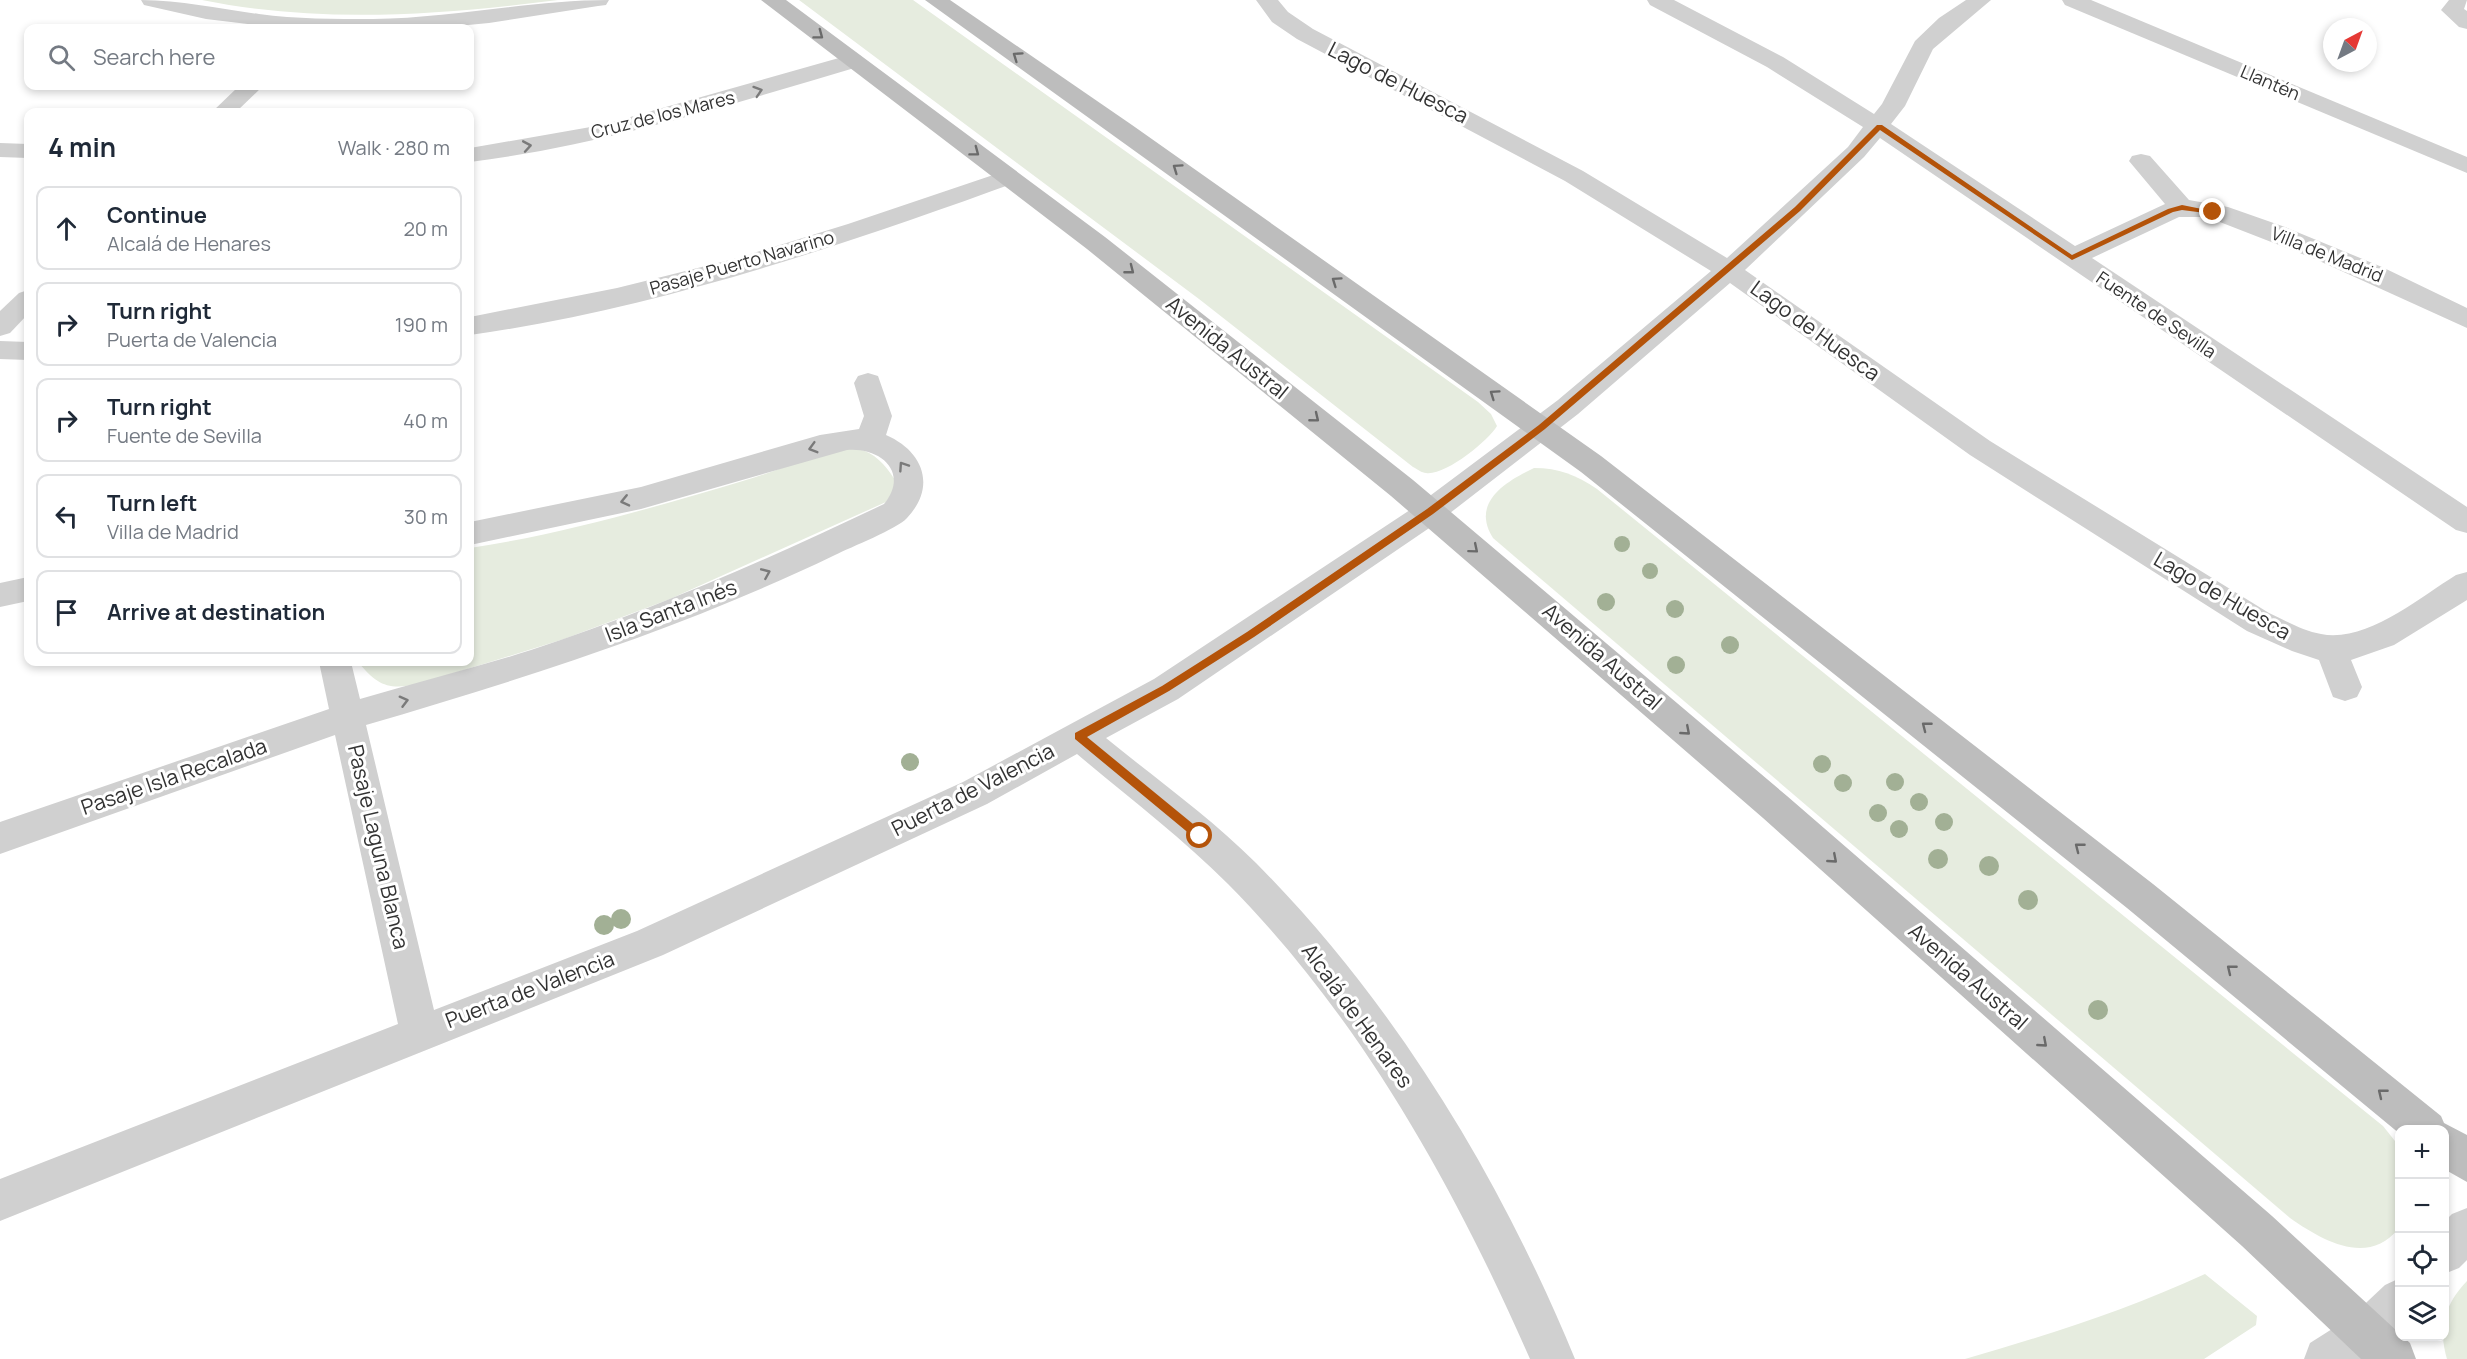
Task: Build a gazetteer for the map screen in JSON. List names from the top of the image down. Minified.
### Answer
{"streets":{"main road":["Avenida Austral"],"street":["Lago de Huesca","Llantén","Cruz de los Mares","Villa de Madrid","Pasaje Puerto Navarino","Fuente de Sevilla","Isla Santa Inés","Pasaje Isla Recalada","Puerta de Valencia","Pasaje Laguna Blanca","Alcalá de Henares"]},"crossings":[["Lago de Huesca","Puerta de Valencia"],["Cruz de los Mares","Avenida Austral"],["Pasaje Puerto Navarino","Avenida Austral"],["Fuente de Sevilla","Puerta de Valencia"],["Avenida Austral","Puerta de Valencia"],["Isla Santa Inés","Pasaje Isla Recalada"],["Isla Santa Inés","Pasaje Laguna Blanca"],["Pasaje Isla Recalada","Pasaje Laguna Blanca"],["Puerta de Valencia","Pasaje Laguna Blanca"],["Puerta de Valencia","Alcalá de Henares"]],"one_way":["Isla Santa Inés"],"north":"top right","page":{"search":"Search here","heading":["4 min","Walk · 280 m"],"list":[["Continue","Alcalá de Henares","20 m"],["Turn right","Puerta de Valencia","190 m"],["Turn right","Fuente de Sevilla","40 m"],["Turn left","Villa de Madrid","30 m"],"Arrive at destination"],"map_buttons":["+","−"]}}
